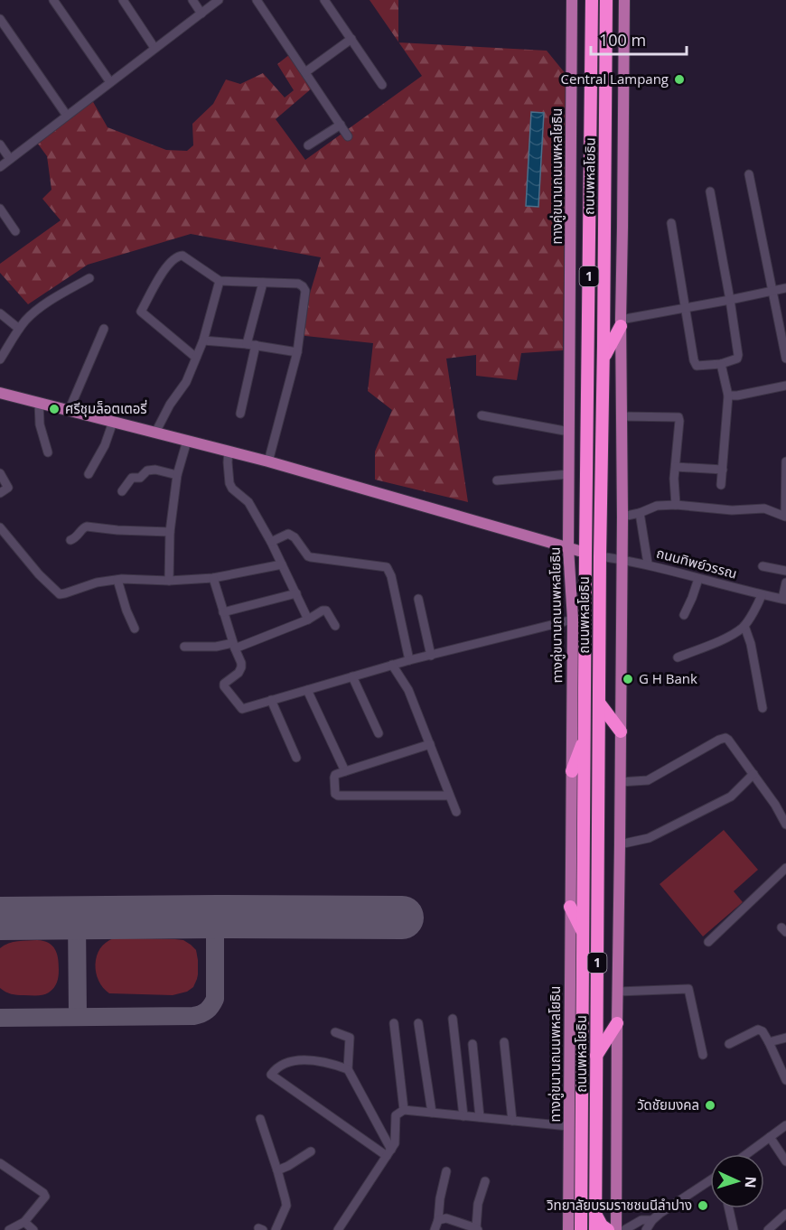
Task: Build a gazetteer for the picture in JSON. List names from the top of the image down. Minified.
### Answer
{"streets":{"highway":["ถนนพหลโยธิน","1"],"main road":["ทางคู่ขนานถนนพหลโยธิน"],"street":["ถนนทิพย์วรรณ"]},"crossings":[["ถนนพหลโยธิน","ถนนทิพย์วรรณ"],["1","ถนนทิพย์วรรณ"]],"places":["Central Lampang","ศรีชุมล็อตเตอรี่","G H Bank","วัดชัยมงคล","วิทยาลัยบรมราชชนนีลำปาง"],"scale_bar":"100 m","north":"right"}
